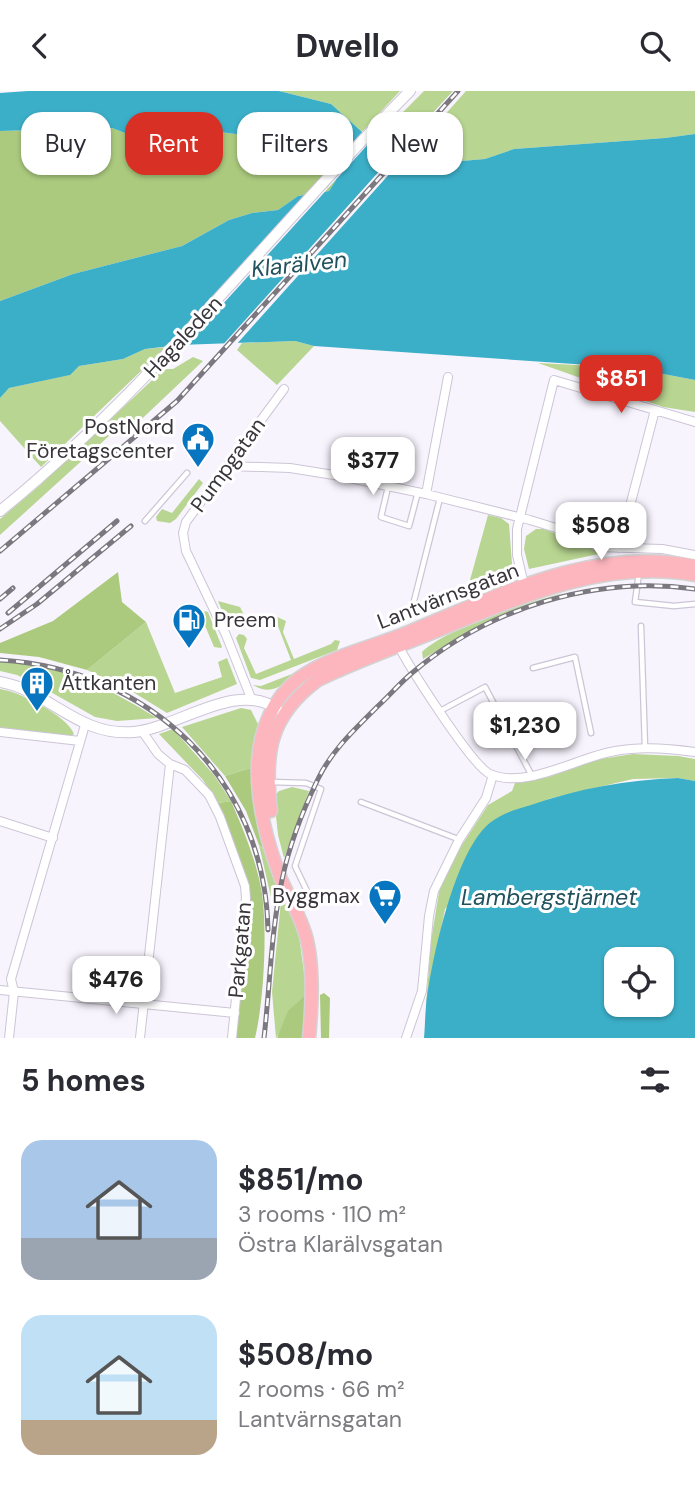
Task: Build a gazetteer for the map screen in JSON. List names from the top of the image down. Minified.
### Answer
{"streets":{"main road":["Lantvärnsgatan"],"street":["Hagaleden","Pumpgatan","Parkgatan"]},"water":["Klarälven","Lambergstjärnet"],"places":{"public building":["PostNord Företagscenter"],"fuel station":["Preem"],"building":["Åttkanten"],"supermarket":["Byggmax"]},"page":{"header":"Dwello","chip":["Buy","Rent","Filters","New"],"price":["$851","$377","$508","$1,230","$476"],"heading":"5 homes","list":[{"name":"$851/mo","note":"3 rooms · 110 m² · Östra Klarälvsgatan"},{"name":"$508/mo","note":"2 rooms · 66 m² · Lantvärnsgatan"}]}}
